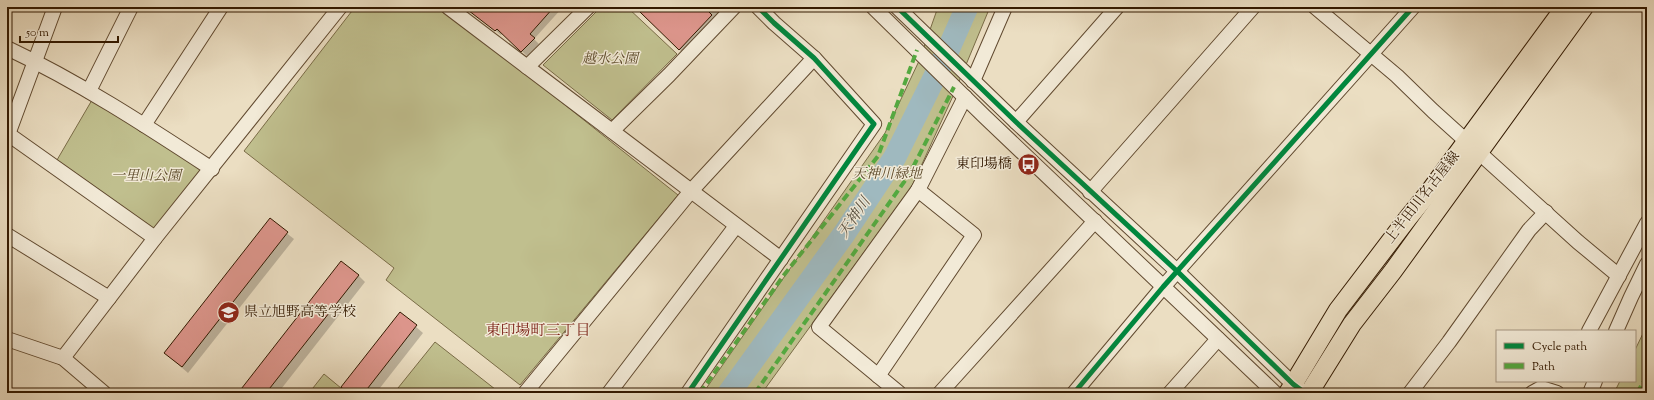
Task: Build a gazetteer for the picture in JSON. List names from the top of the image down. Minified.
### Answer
{"streets":{"main road":["上半田川名古屋線"]},"districts":["東印場町三丁目"],"water":["天神川"],"parks":["越水公園","天神川緑地","一里山公園"],"places":{"bus stop":["東印場橋"],"school or university":["県立旭野高等学校"]},"legend":["Cycle path","Path"],"scale_bar":"50 m"}
